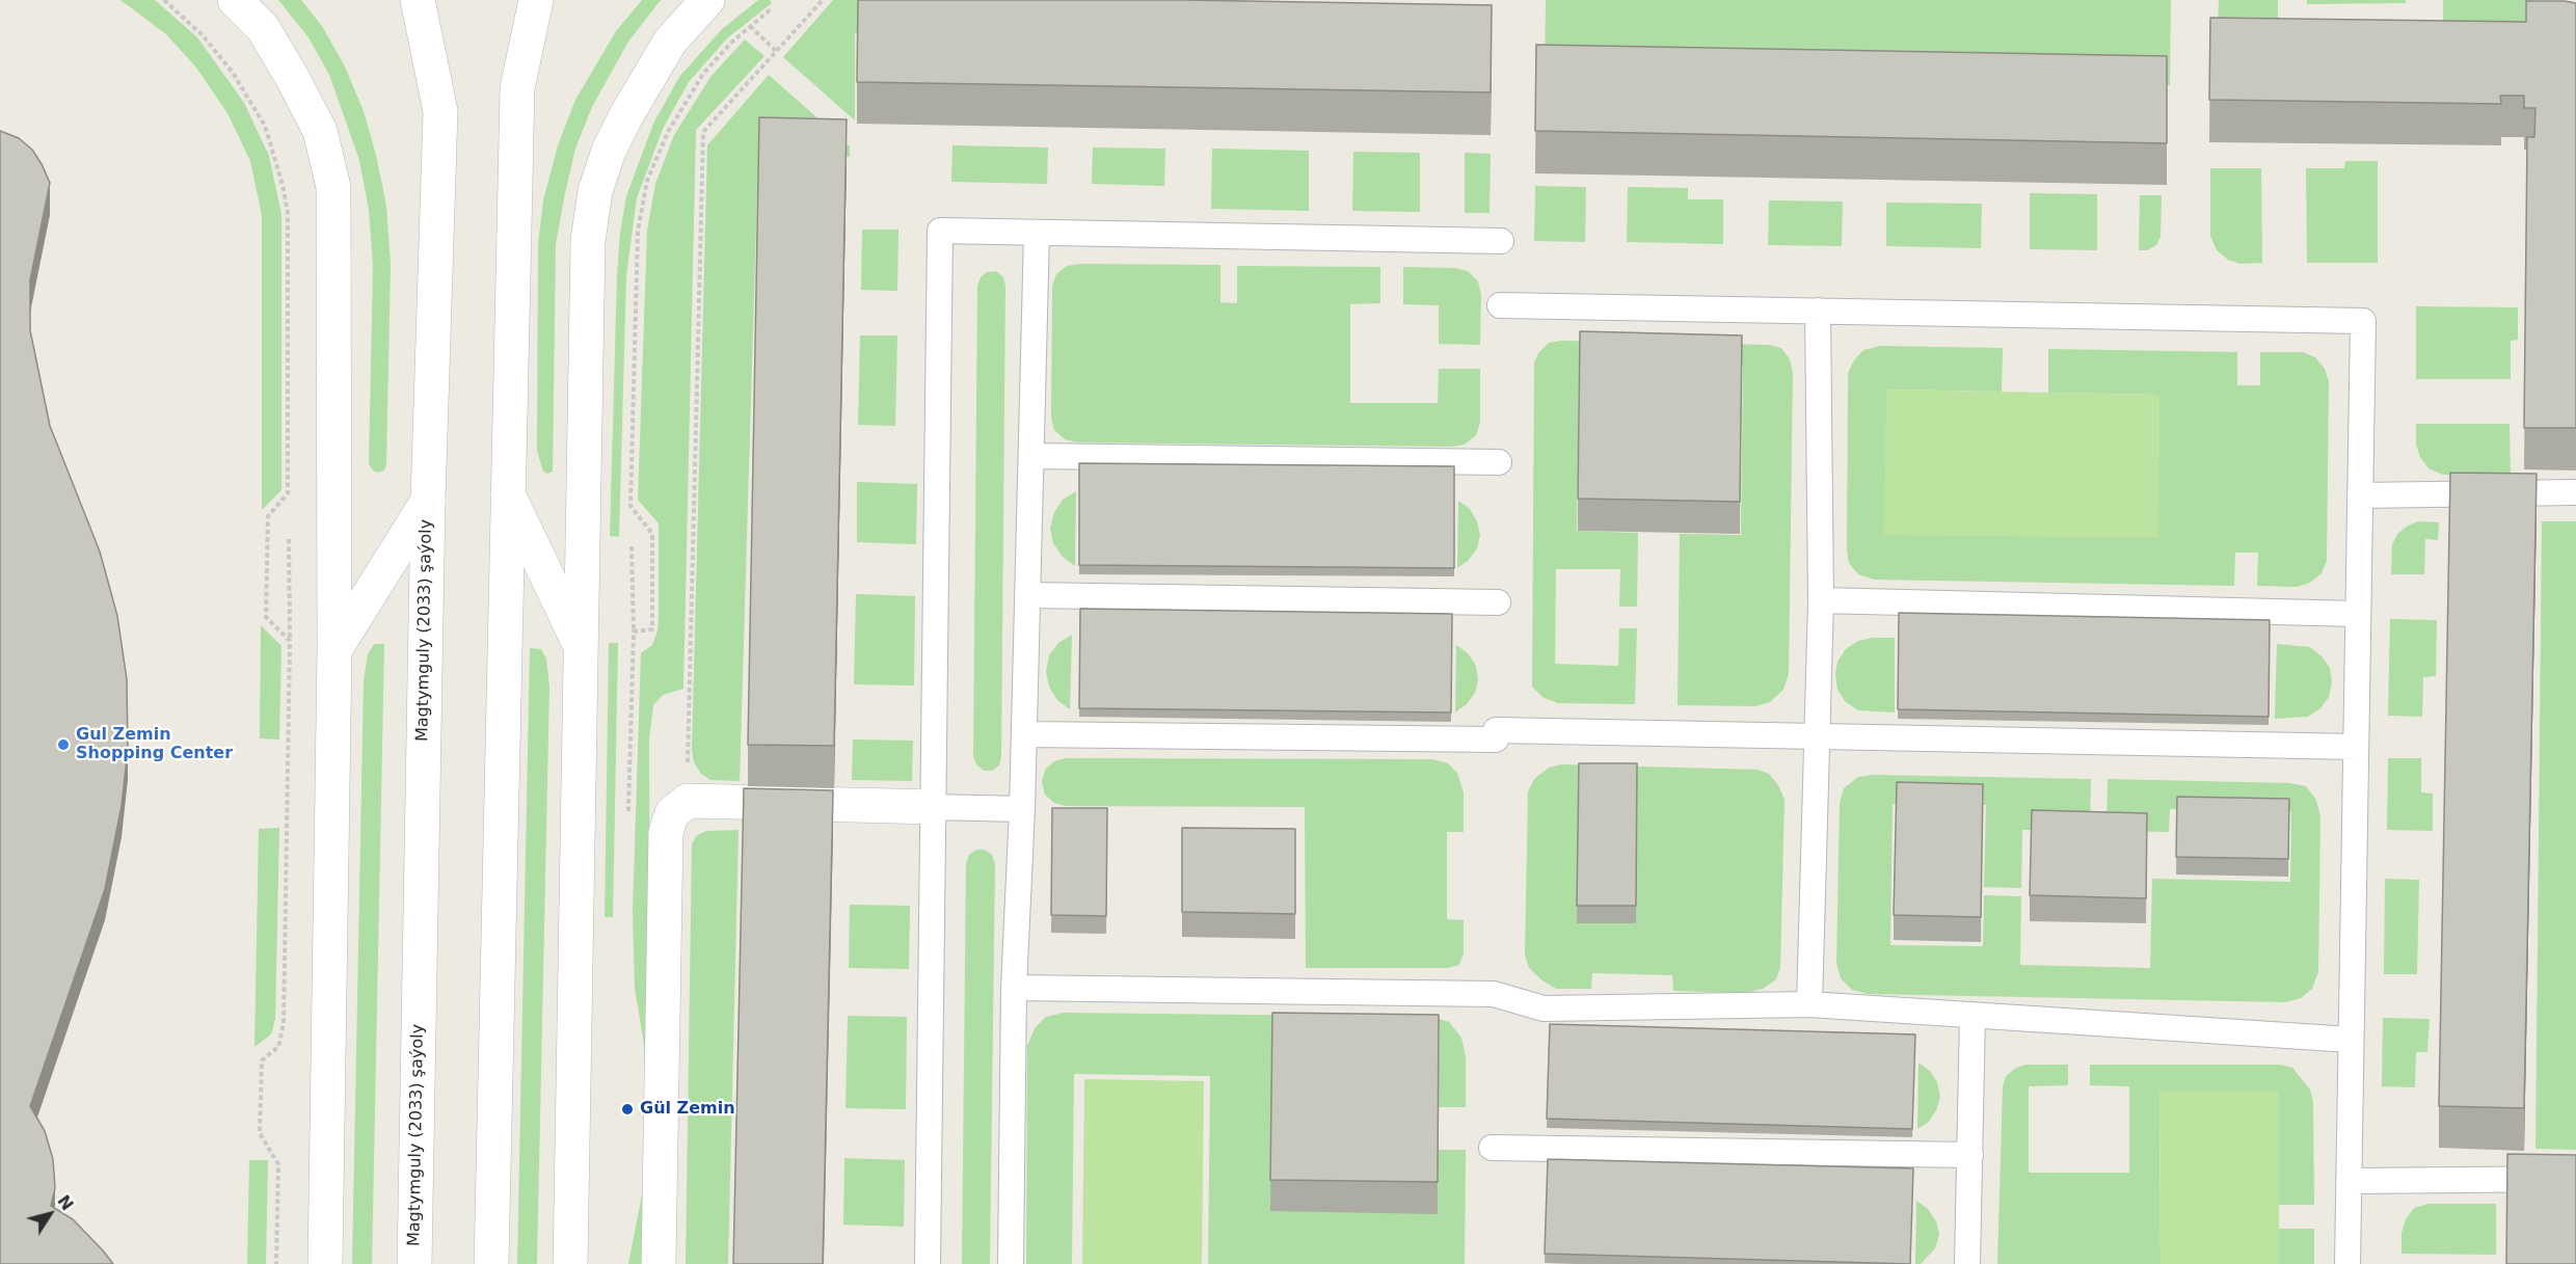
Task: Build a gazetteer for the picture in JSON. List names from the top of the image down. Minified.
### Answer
{"streets":{"street":["Magtymguly (2033) şaýoly"]},"places":["Gul Zemin Shopping Center","Gül Zemin"],"north":"top right"}
